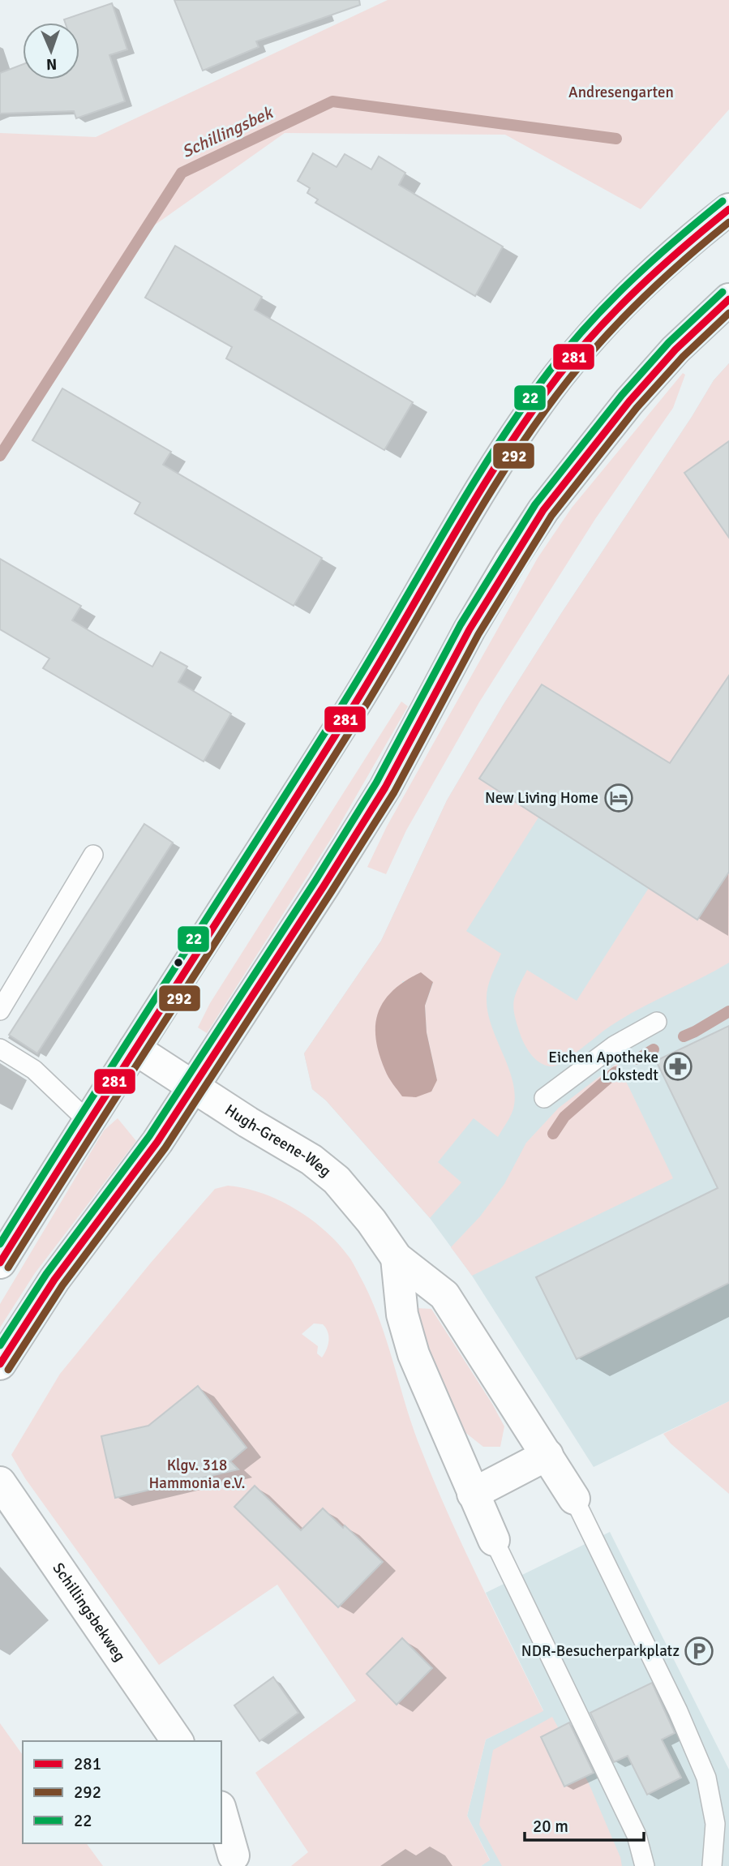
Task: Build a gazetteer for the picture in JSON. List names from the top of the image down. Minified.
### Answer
{"streets":{"main road":["Hugh-Greene-Weg","Schillingsbekweg"]},"water":["Schillingsbek"],"parks":["Andresengarten","Klgv. 318 Hammonia e.V."],"places":{"hotel":["New Living Home"],"pharmacy":["Eichen Apotheke Lokstedt"],"parking":["NDR-Besucherparkplatz"]},"lines":["transit line 22","transit line 281","transit line 292"],"legend":["281","292","22"],"scale_bar":"20 m","north":"bottom"}
